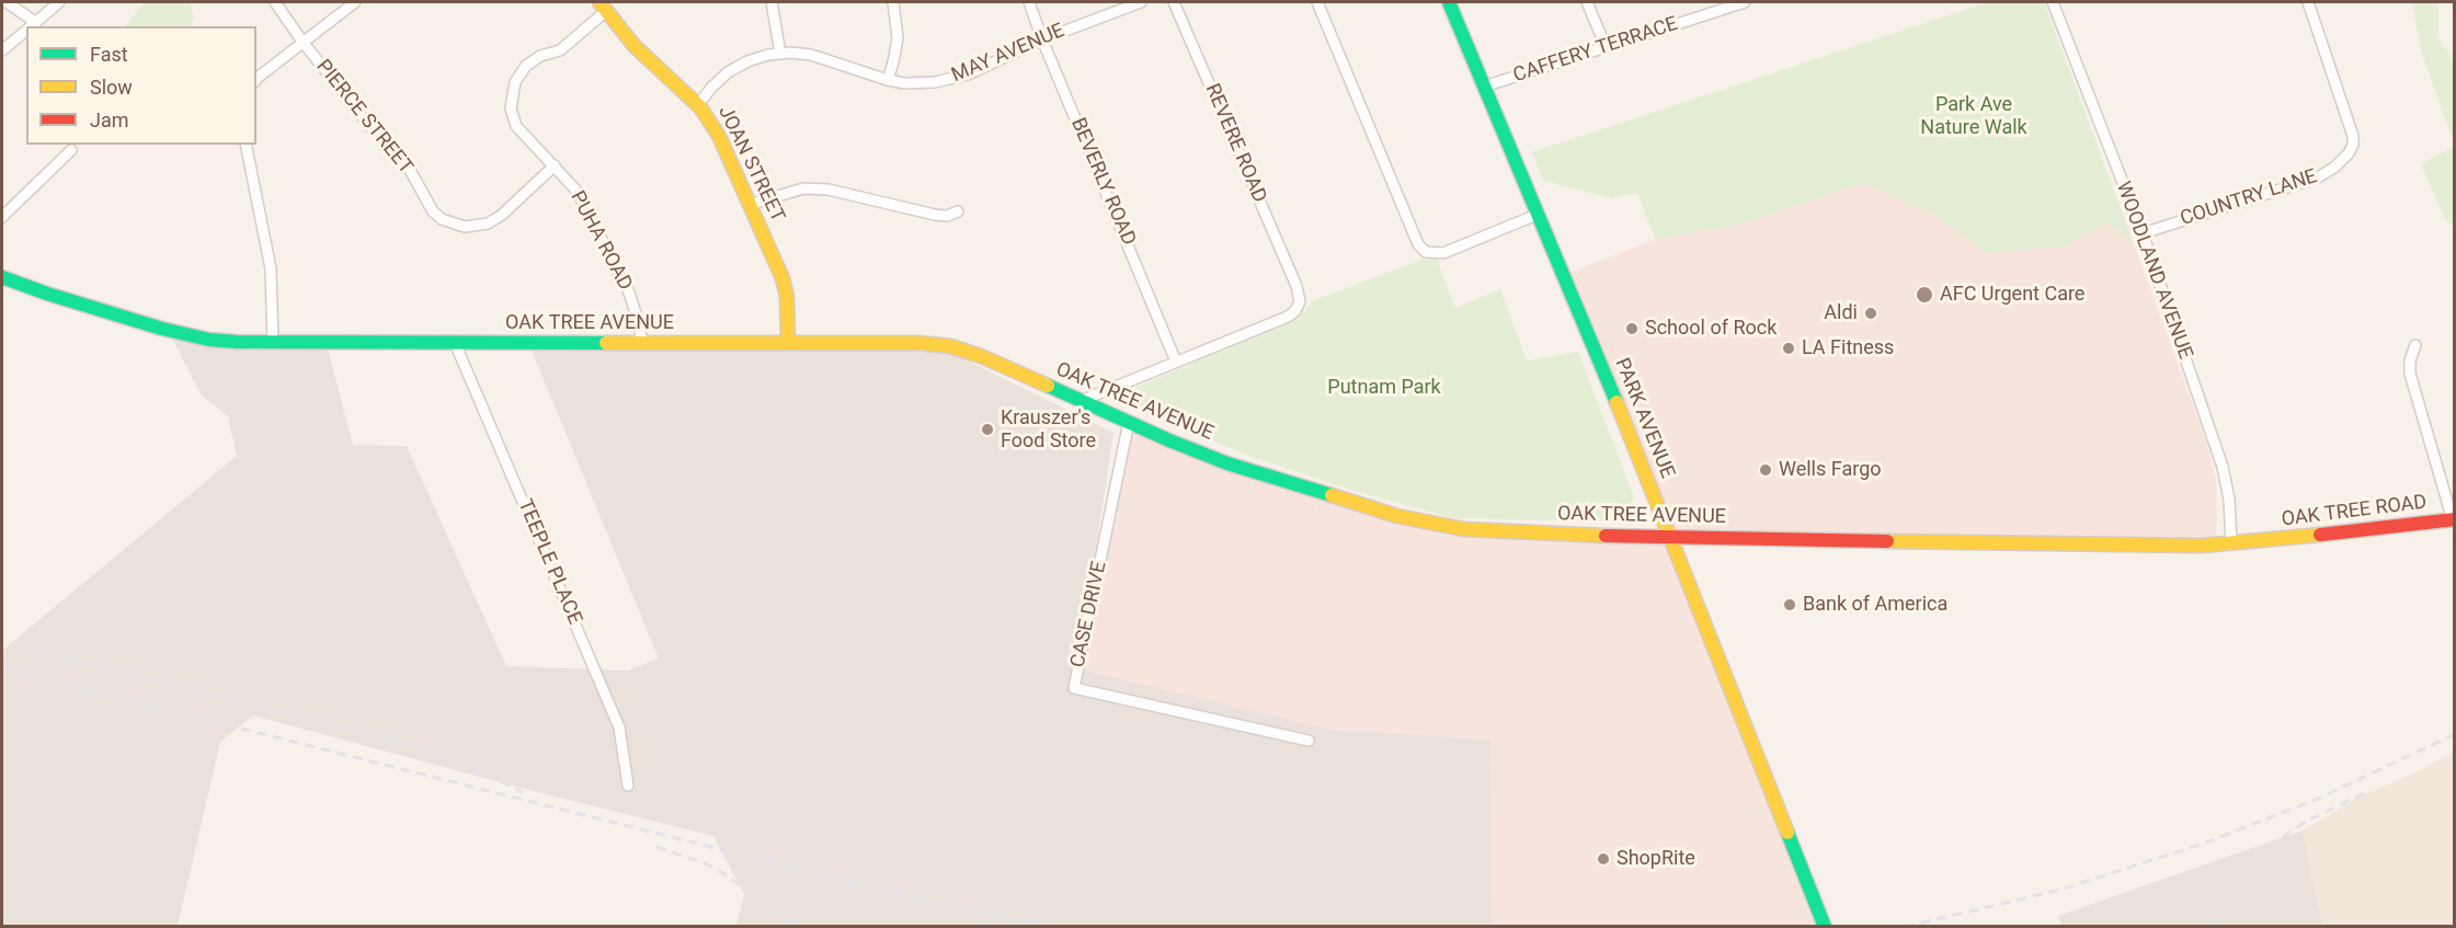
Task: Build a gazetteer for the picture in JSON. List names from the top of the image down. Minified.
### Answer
{"streets":{"street":["CAFFERY TERRACE","MAY AVENUE","PIERCE STREET","REVERE ROAD","JOAN STREET","BEVERLY ROAD","COUNTRY LANE","PUHA ROAD","WOODLAND AVENUE","OAK TREE AVENUE","PARK AVENUE","OAK TREE ROAD","TEEPLE PLACE","CASE DRIVE"]},"crossings":[["CAFFERY TERRACE","PARK AVENUE"],["MAY AVENUE","JOAN STREET"],["MAY AVENUE","BEVERLY ROAD"],["PIERCE STREET","PUHA ROAD"],["REVERE ROAD","BEVERLY ROAD"],["JOAN STREET","PUHA ROAD"],["JOAN STREET","OAK TREE AVENUE"],["COUNTRY LANE","WOODLAND AVENUE"],["PUHA ROAD","OAK TREE AVENUE"],["WOODLAND AVENUE","OAK TREE AVENUE"],["OAK TREE AVENUE","PARK AVENUE"],["OAK TREE AVENUE","OAK TREE ROAD"],["OAK TREE AVENUE","TEEPLE PLACE"],["OAK TREE AVENUE","CASE DRIVE"]],"parks":["Park Ave Nature Walk","Putnam Park"],"places":["AFC Urgent Care","Aldi","School of Rock","LA Fitness","Krauszer's Food Store","Wells Fargo","Bank of America","ShopRite"],"legend":["Fast","Slow","Jam"]}
